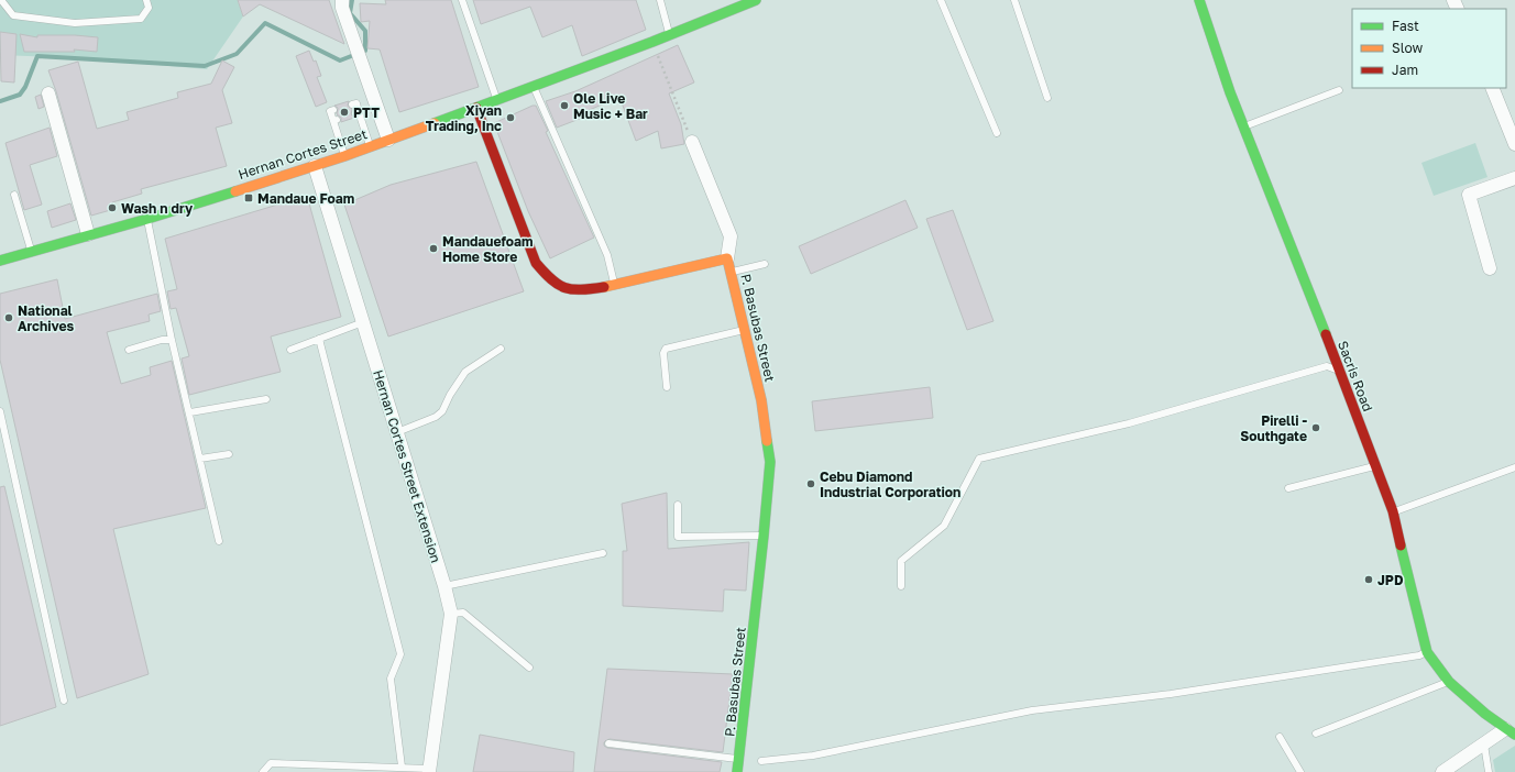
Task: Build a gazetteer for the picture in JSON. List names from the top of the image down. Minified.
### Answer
{"streets":{"street":["Hernan Cortes Street","P. Basubas Street","Sacris Road","Hernan Cortes Street Extension"]},"crossings":[["Hernan Cortes Street","Hernan Cortes Street Extension"]],"places":{"other":["Ole Live Music + Bar","PTT","Xiyan Trading, Inc","Wash n dry","Mandauefoam Home Store","National Archives","Pirelli - Southgate","Cebu Diamond Industrial Corporation","JPD"],"transit":["Mandaue Foam"]},"legend":["Fast","Slow","Jam"]}
